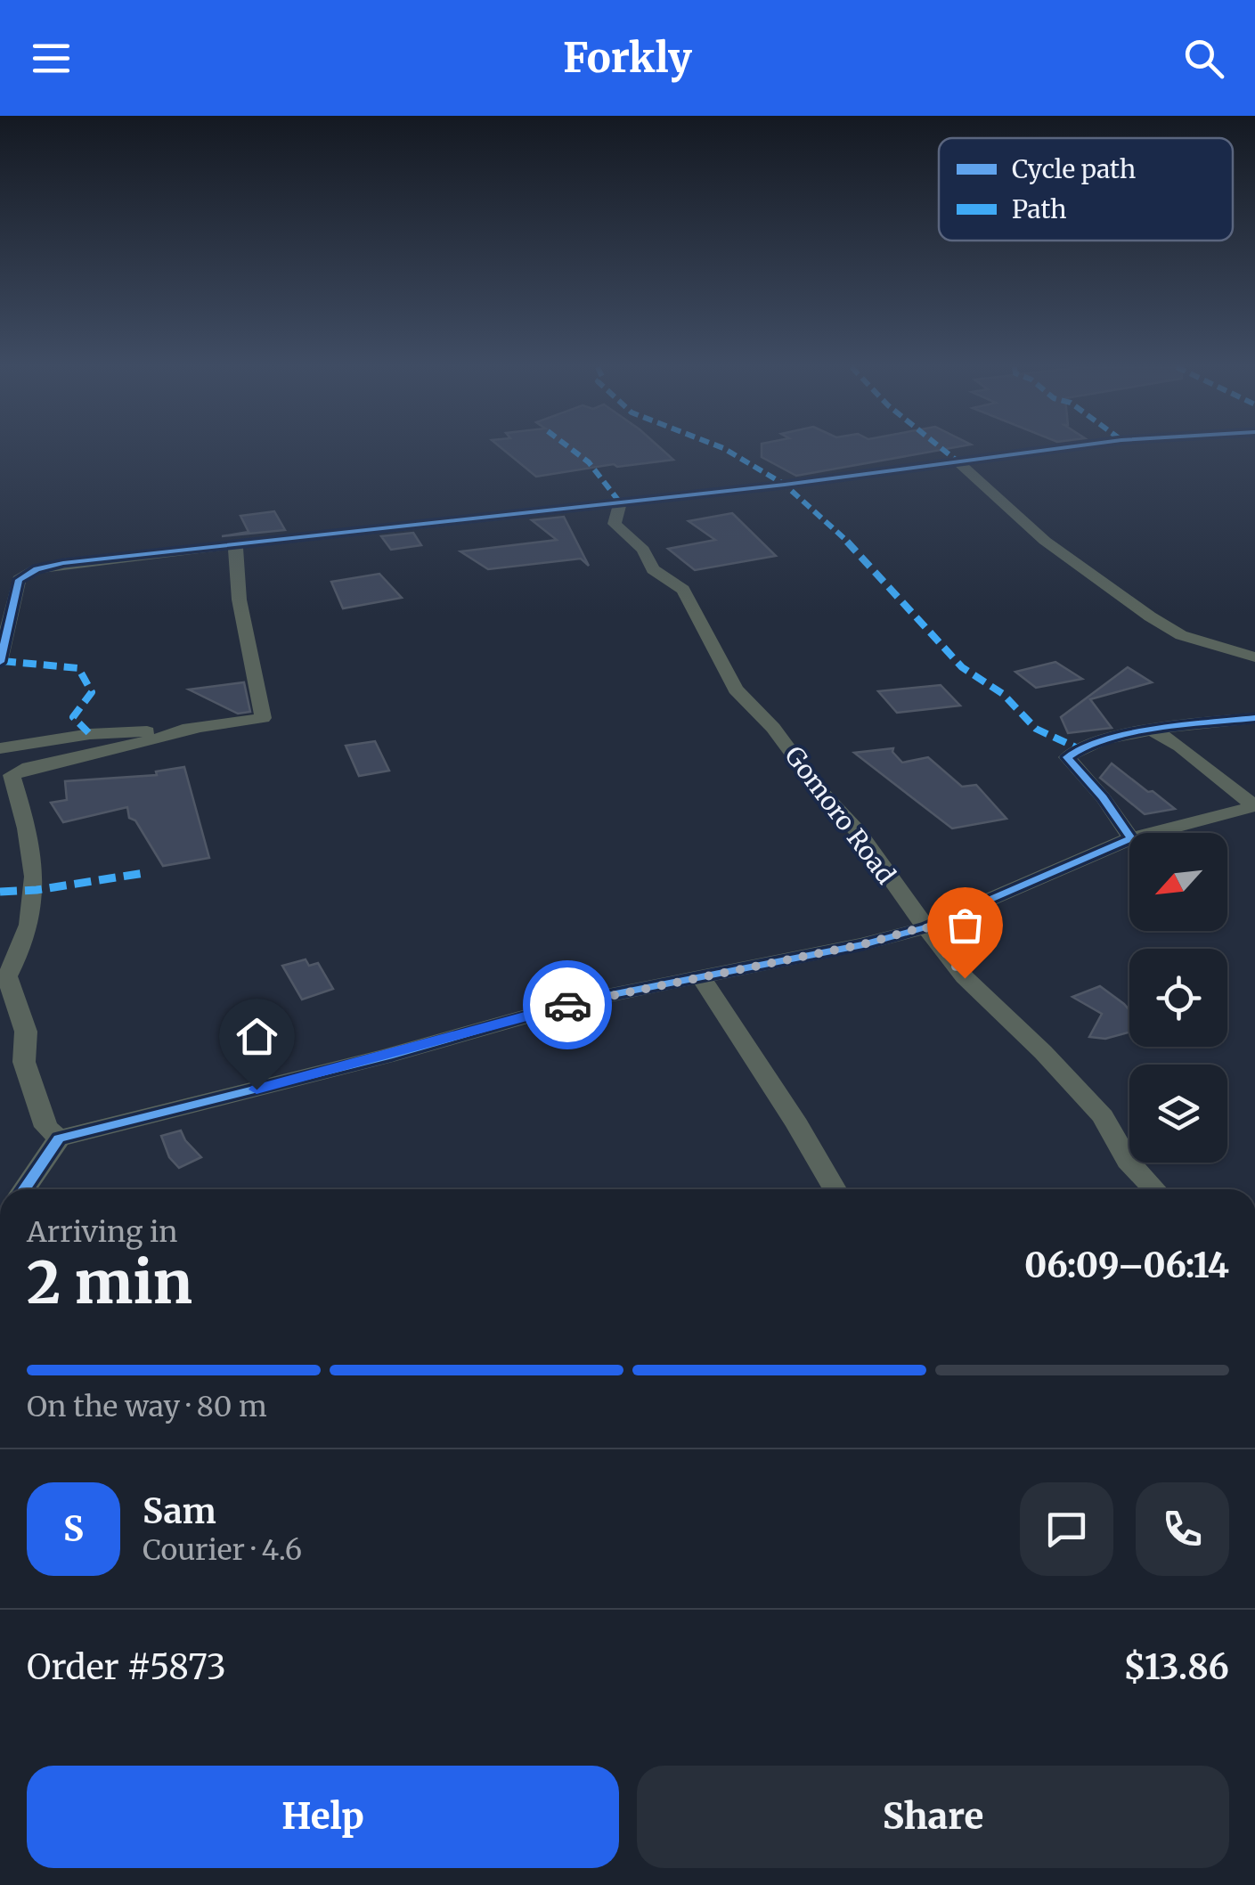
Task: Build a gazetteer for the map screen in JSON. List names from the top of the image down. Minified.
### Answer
{"streets":{"street":["Gomoro Road"]},"legend":["Cycle path","Path"],"north":"bottom left","page":{"header":"Forkly","heading":["2 min","Arriving in","06:09–06:14"],"panel":["Sam","Courier · 4.6","Order #5873","$13.86"],"bar":"On the way · 80 m","round":"S","buttons":["Help","Share"]}}
